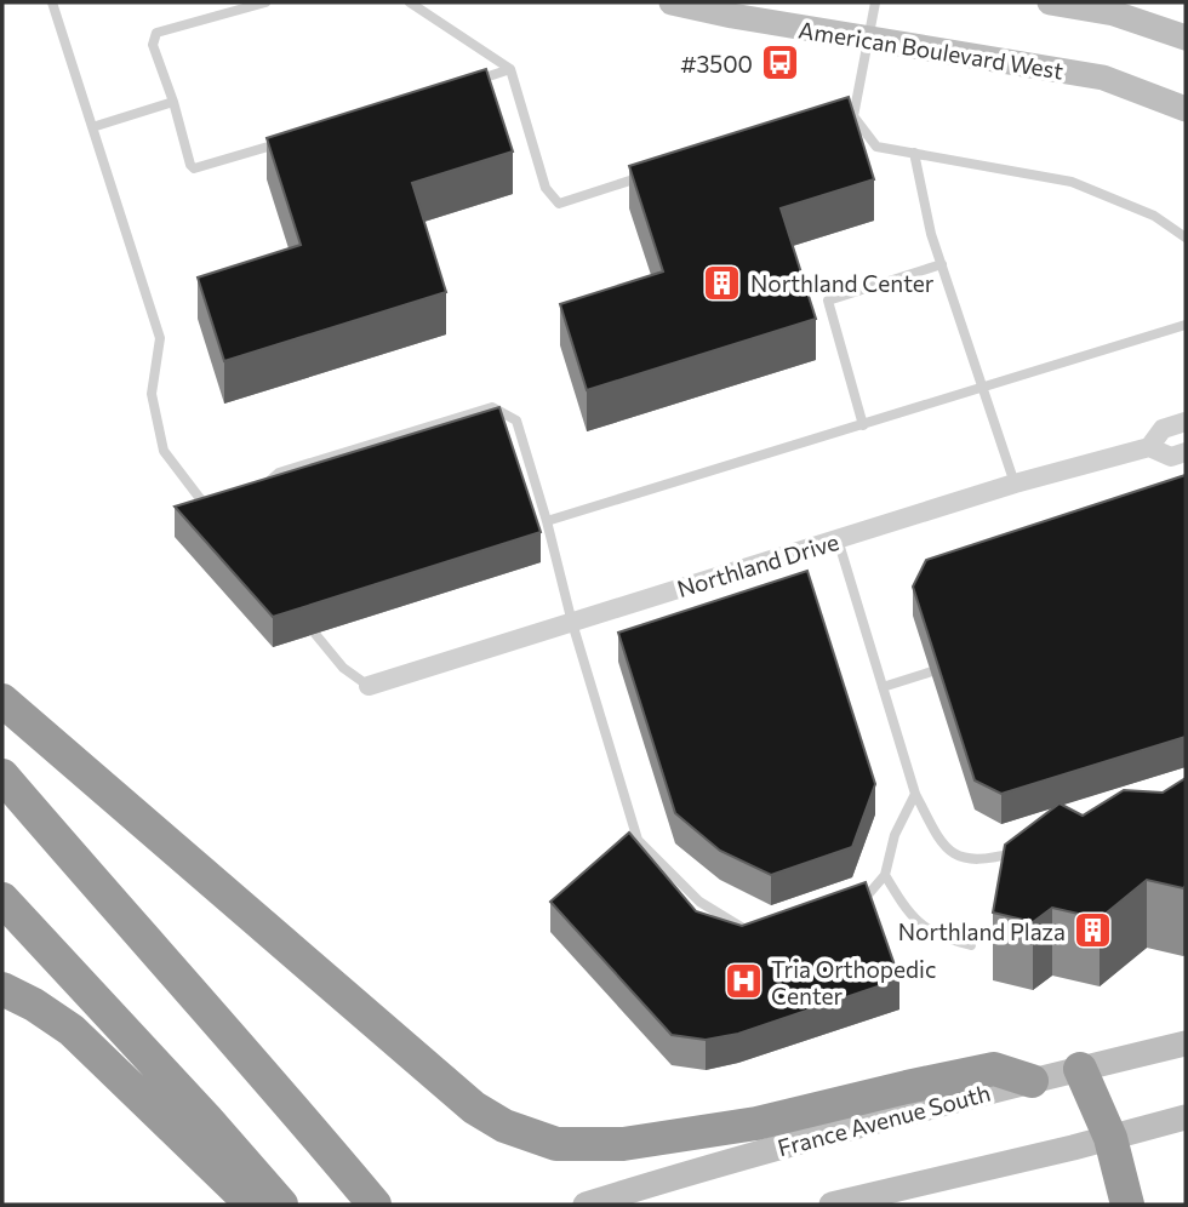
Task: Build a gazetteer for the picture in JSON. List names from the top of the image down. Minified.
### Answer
{"streets":{"main road":["American Boulevard West","France Avenue South"],"street":["Northland Drive"]},"places":{"bus stop":["#3500"],"building":["Northland Center","Northland Plaza"],"hospital":["Tria Orthopedic Center"]}}
